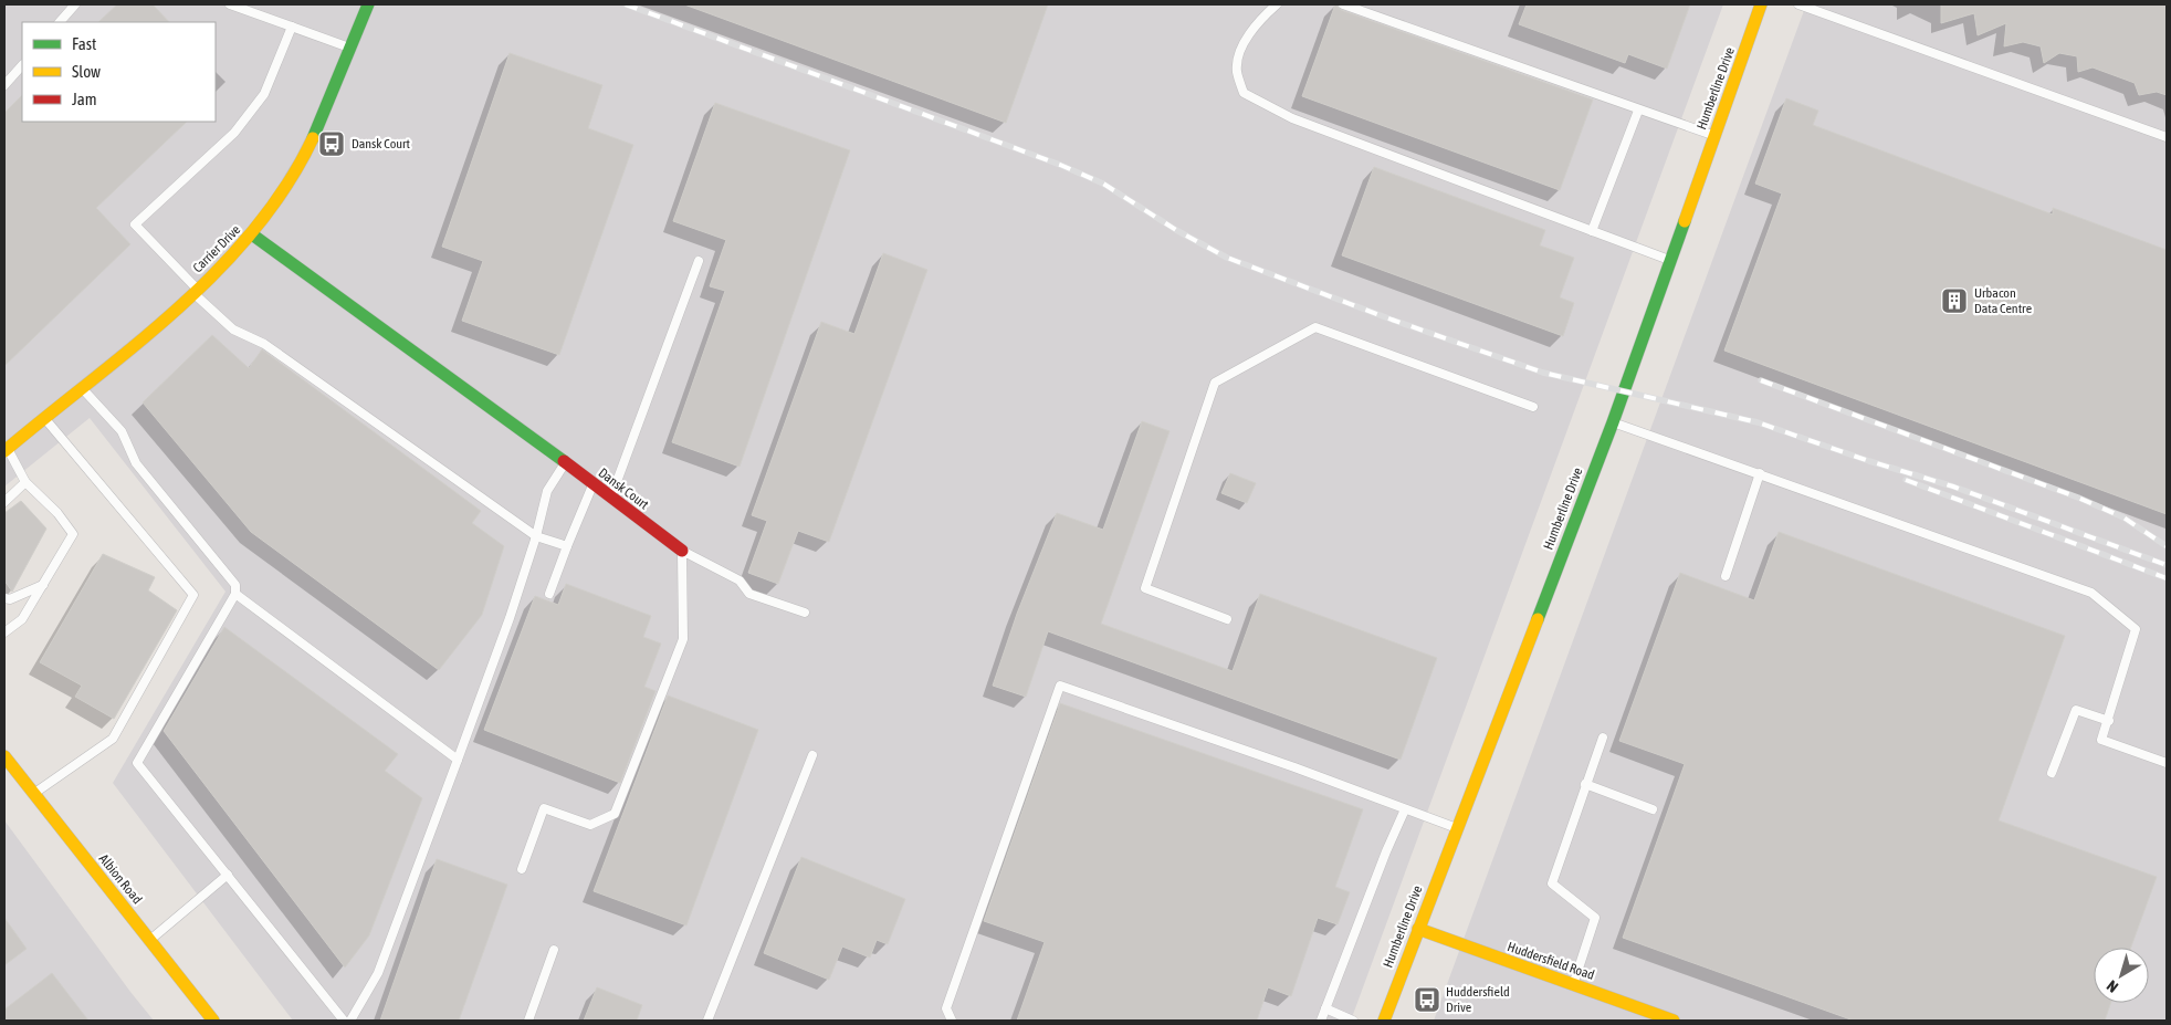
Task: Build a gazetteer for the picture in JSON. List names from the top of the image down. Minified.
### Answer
{"streets":{"street":["Humberline Drive","Carrier Drive","Dansk Court","Albion Road","Huddersfield Road"]},"crossings":[["Humberline Drive","Huddersfield Road"],["Carrier Drive","Dansk Court"]],"places":{"bus stop":["Dansk Court","Huddersfield Drive"],"building":["Urbacon Data Centre"]},"legend":["Fast","Slow","Jam"],"north":"bottom left"}
